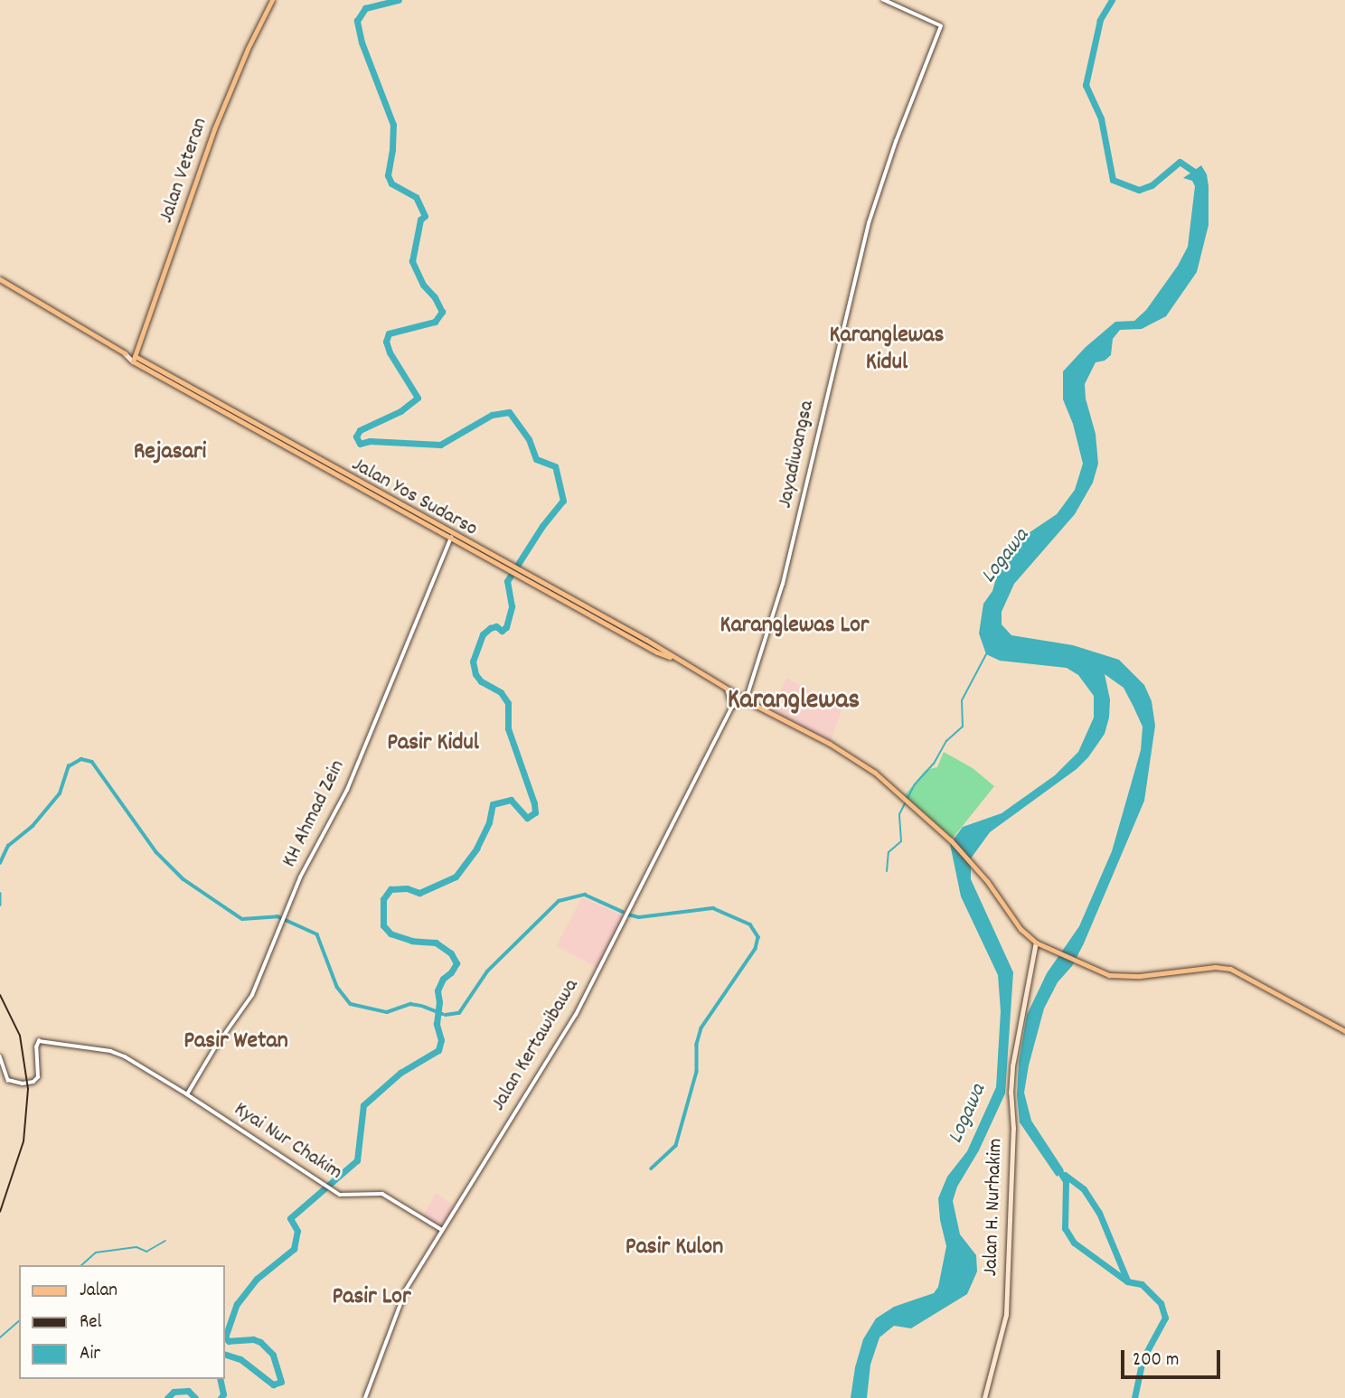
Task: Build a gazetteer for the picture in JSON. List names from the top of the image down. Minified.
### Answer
{"streets":{"main road":["Jalan Veteran","Jalan Yos Sudarso","Jalan H. Nurhakim"],"street":["Jayadiwangsa","KH Ahmad Zein","Jalan Kertawibawa","Kyai Nur Chakim"]},"crossings":[["Jalan Veteran","Jalan Yos Sudarso"],["Jayadiwangsa","Jalan Yos Sudarso"],["Jalan Yos Sudarso","KH Ahmad Zein"],["Jalan Yos Sudarso","Jalan H. Nurhakim"],["KH Ahmad Zein","Kyai Nur Chakim"],["Jalan Kertawibawa","Kyai Nur Chakim"]],"districts":["Karanglewas Kidul","Rejasari","Karanglewas Lor","Karanglewas","Pasir Kidul","Pasir Wetan","Pasir Kulon","Pasir Lor"],"water":["Logawa"],"legend":["Jalan","Rel","Air"],"scale_bar":"200 m"}
